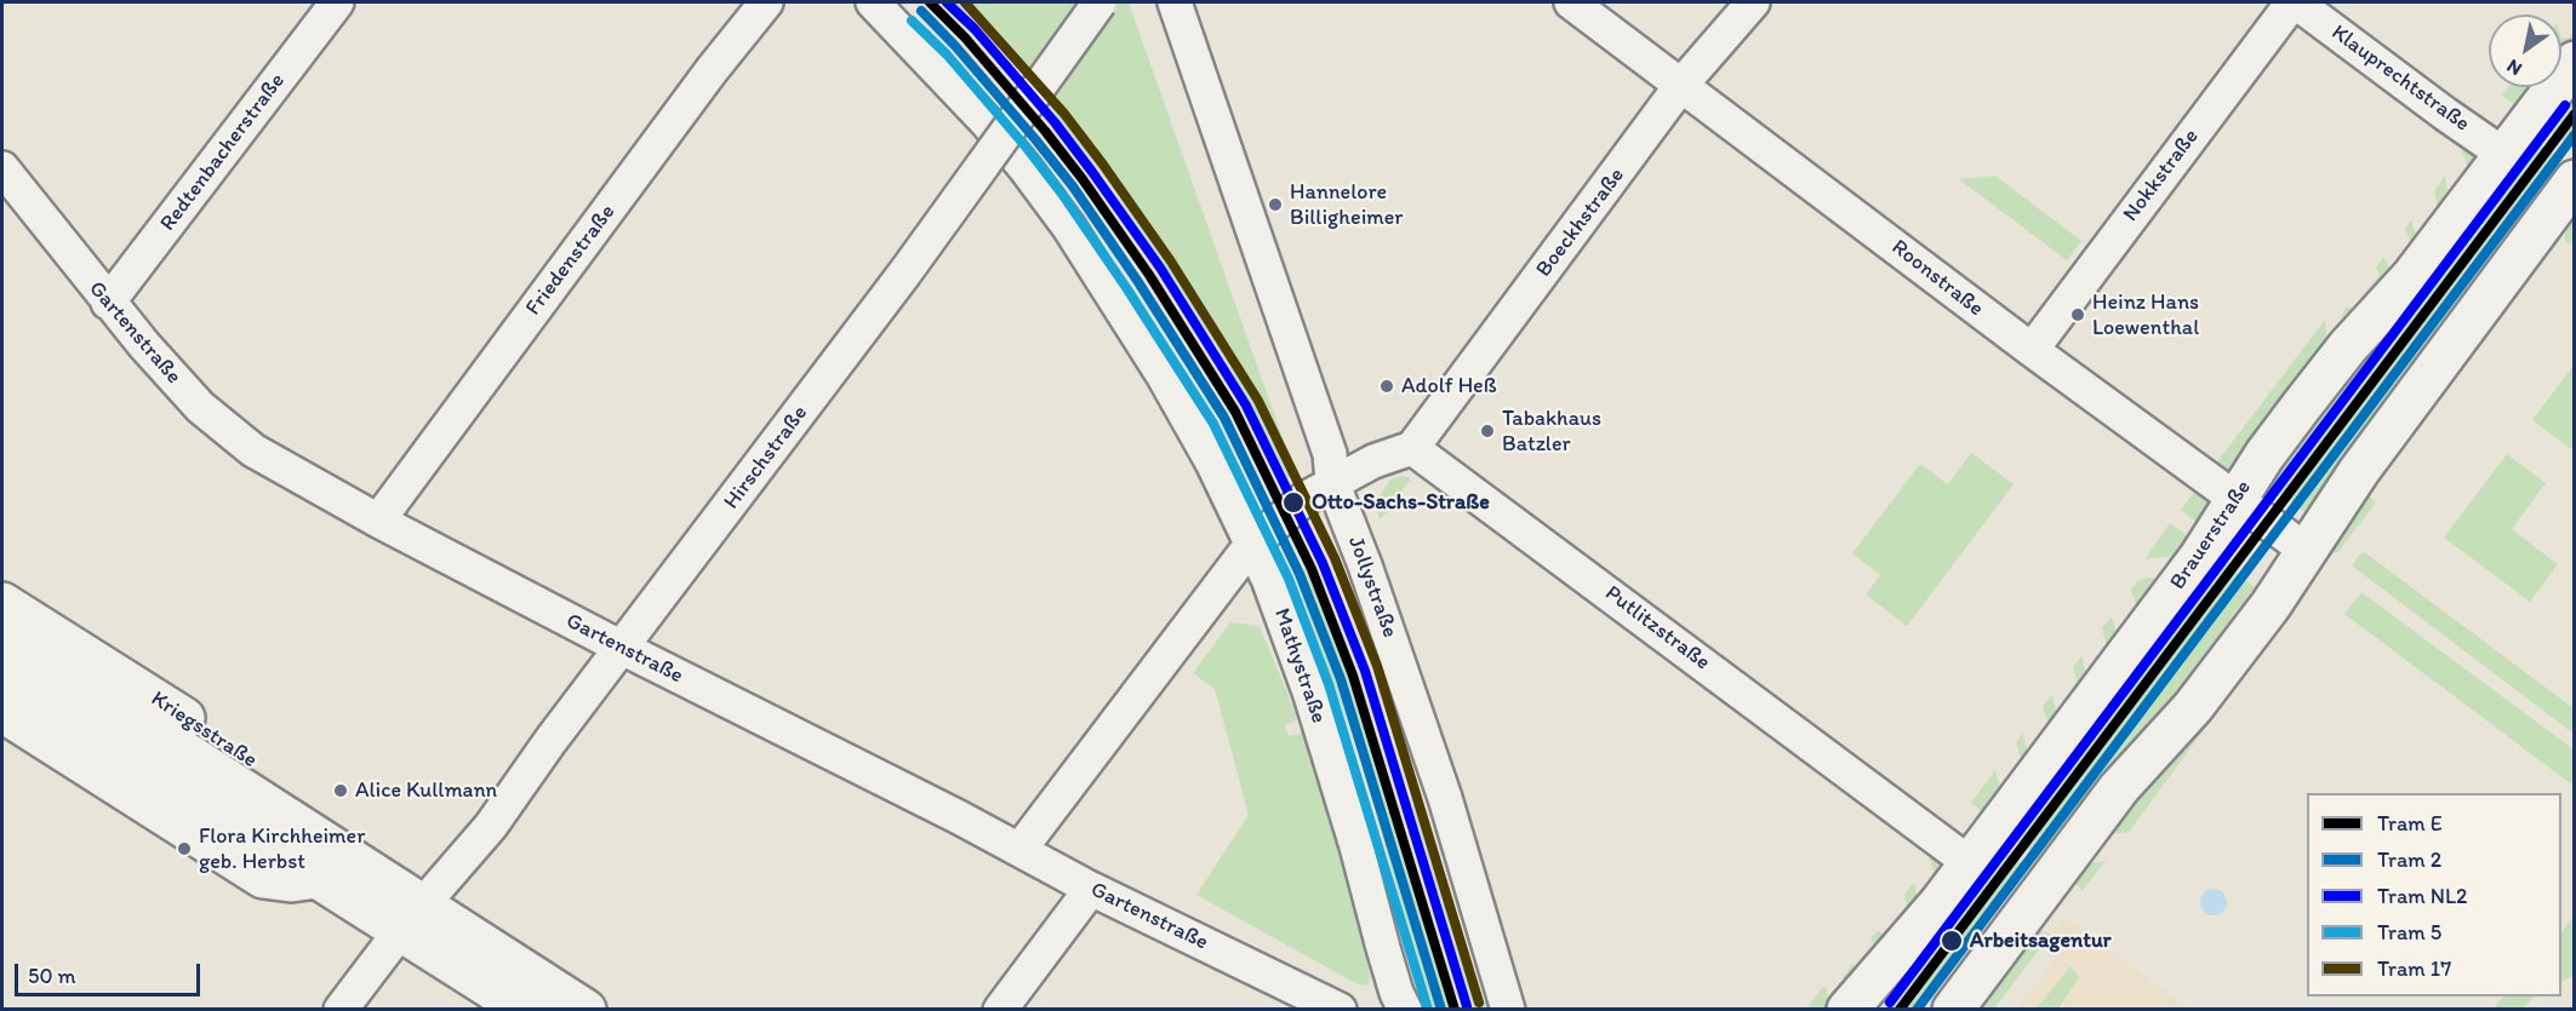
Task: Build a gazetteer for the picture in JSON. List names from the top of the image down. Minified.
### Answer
{"streets":{"main road":["Brauerstraße","Kriegsstraße"],"street":["Klauprechtstraße","Redtenbacherstraße","Nokkstraße","Boeckhstraße","Friedenstraße","Roonstraße","Gartenstraße","Hirschstraße","Jollystraße","Putlitzstraße","Mathystraße"]},"crossings":[["Klauprechtstraße","Nokkstraße"],["Klauprechtstraße","Brauerstraße"],["Redtenbacherstraße","Gartenstraße"],["Nokkstraße","Roonstraße"],["Boeckhstraße","Roonstraße"],["Boeckhstraße","Putlitzstraße"],["Friedenstraße","Gartenstraße"],["Roonstraße","Brauerstraße"],["Gartenstraße","Hirschstraße"],["Hirschstraße","Kriegsstraße"],["Brauerstraße","Putlitzstraße"]],"places":["Hannelore Billigheimer","Heinz Hans Loewenthal","Adolf Heß","Tabakhaus Batzler","Otto-Sachs-Straße","Alice Kullmann","Flora Kirchheimer geb. Herbst","Arbeitsagentur"],"lines":["tram line E","tram line NL2","tram line 17","tram line 2","tram line 5"],"legend":["Tram E","Tram 2","Tram NL2","Tram 5","Tram 17"],"scale_bar":"50 m","north":"bottom left"}
